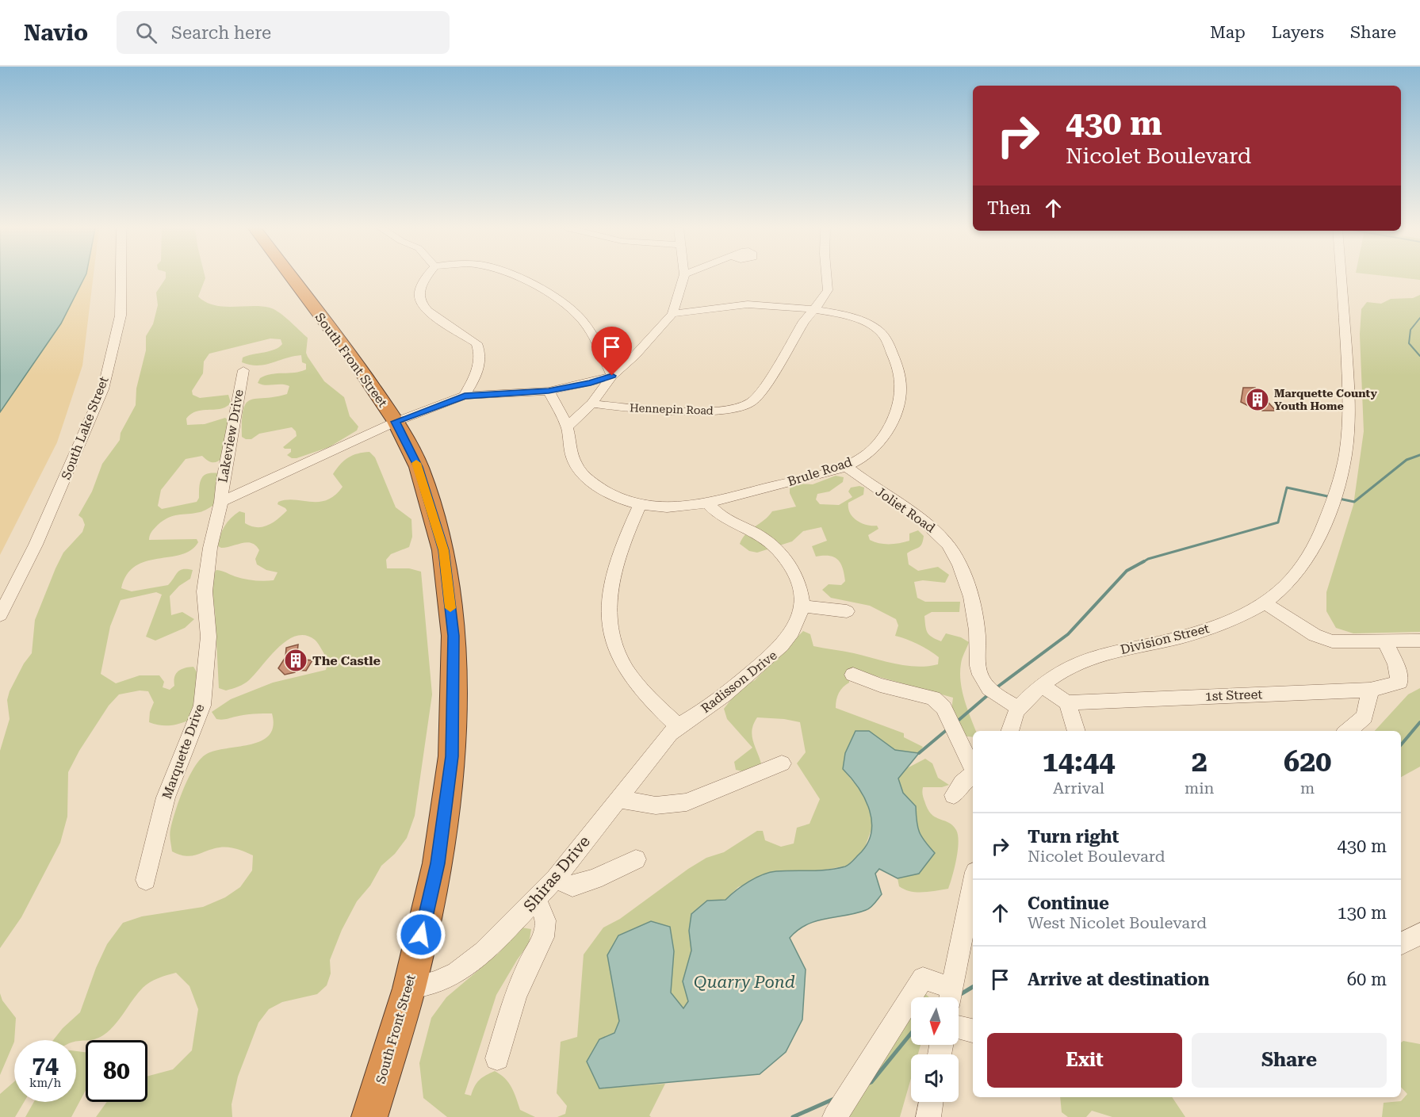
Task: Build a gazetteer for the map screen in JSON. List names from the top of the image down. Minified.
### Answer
{"streets":{"highway":["South Front Street"],"street":["Hennepin Road","South Lake Street","Lakeview Drive","Brule Road","Joliet Road","Division Street","Radisson Drive","1st Street","Marquette Drive","Shiras Drive"]},"crossings":[["South Front Street","Shiras Drive"],["Hennepin Road","Brule Road"],["Lakeview Drive","Marquette Drive"],["Brule Road","Joliet Road"],["Brule Road","Radisson Drive"],["Joliet Road","Division Street"],["Radisson Drive","Shiras Drive"]],"water":["Quarry Pond"],"places":{"building":["Marquette County Youth Home","The Castle"]},"north":"bottom","page":{"header":"Navio","search":"Search here","nav":["Map","Layers","Share"],"turn":["430 m","Nicolet Boulevard"],"then":"Then","eta":["14:44","Arrival","2","min","620","m"],"list":[{"name":"Turn right","note":"Nicolet Boulevard","value":"430 m"},{"name":"Continue","note":"West Nicolet Boulevard","value":"130 m"},{"name":"Arrive at destination","value":"60 m"}],"buttons":["Exit","Share"],"speed":"74 km/h","limit":"80"}}
